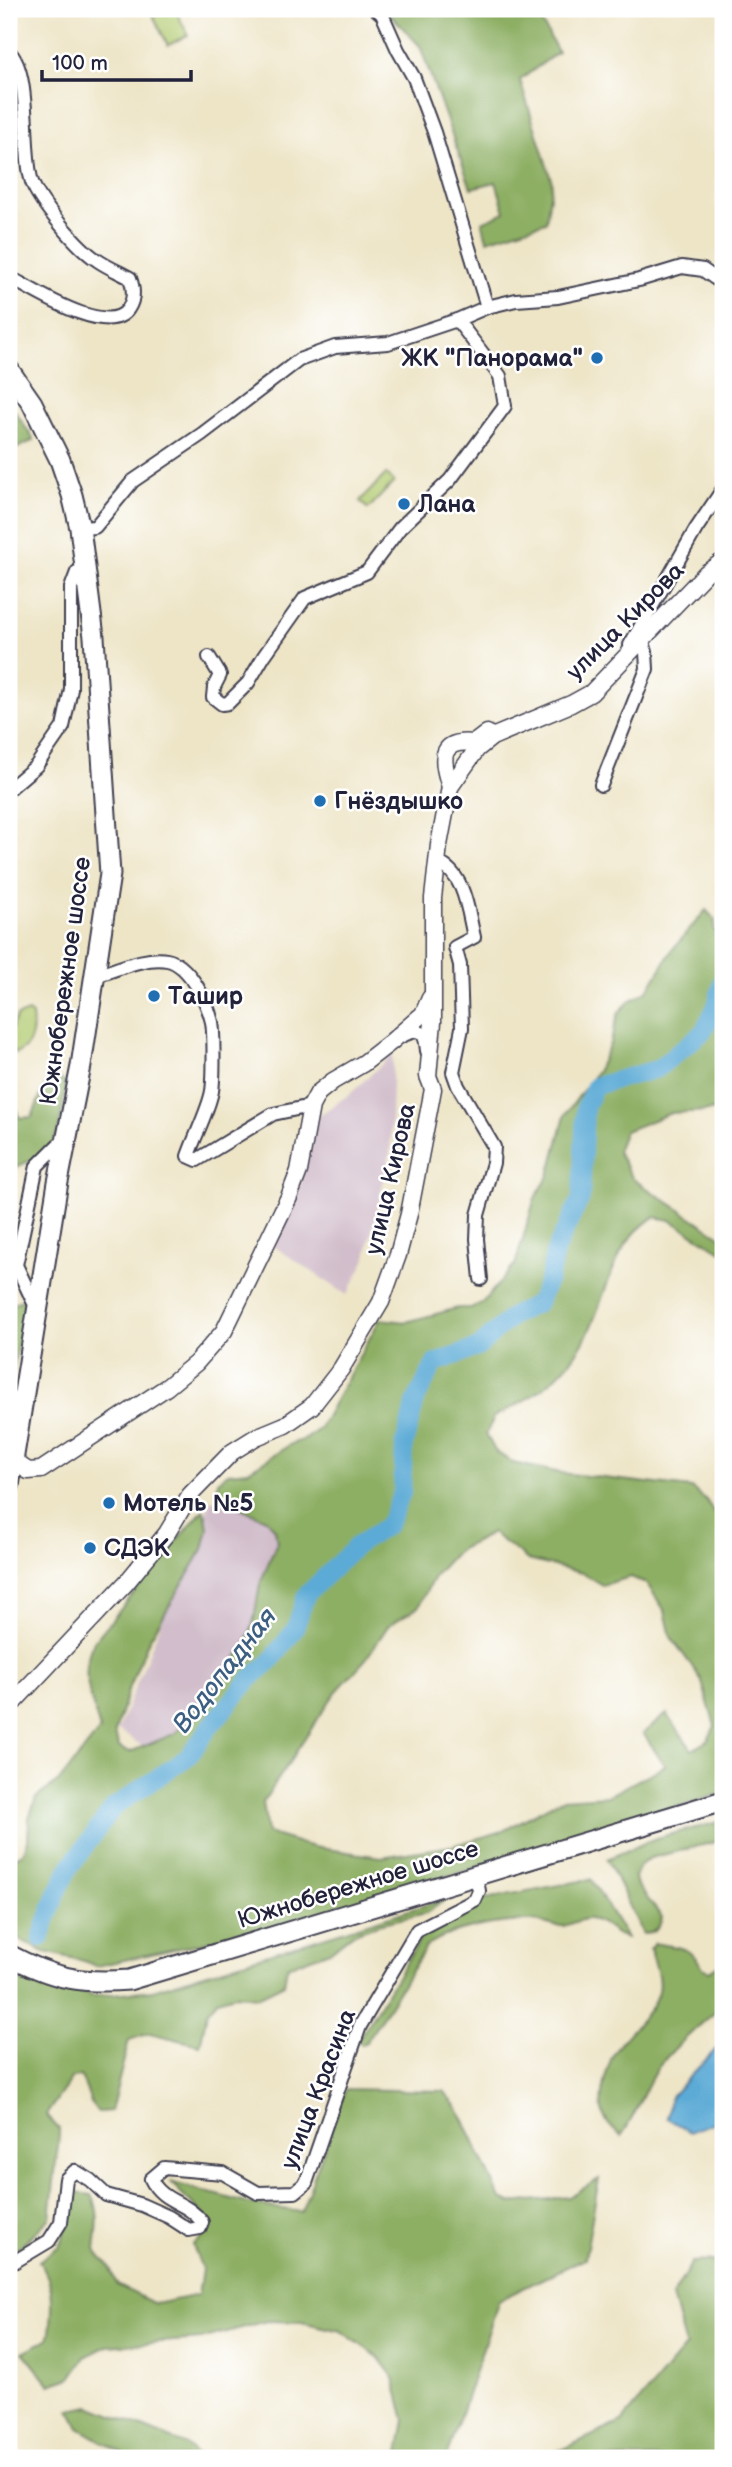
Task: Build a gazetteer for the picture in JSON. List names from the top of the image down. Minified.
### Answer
{"streets":{"highway":["Южнобережное шоссе"],"main road":["улица Кирова"],"street":["улица Красина"]},"crossings":[["Южнобережное шоссе","улица Красина"]],"water":["Водопадная"],"places":["ЖК \"Панорама\"","Лана","Гнёздышко","Ташир","Мотель №5","СДЭК"],"scale_bar":"100 m"}
